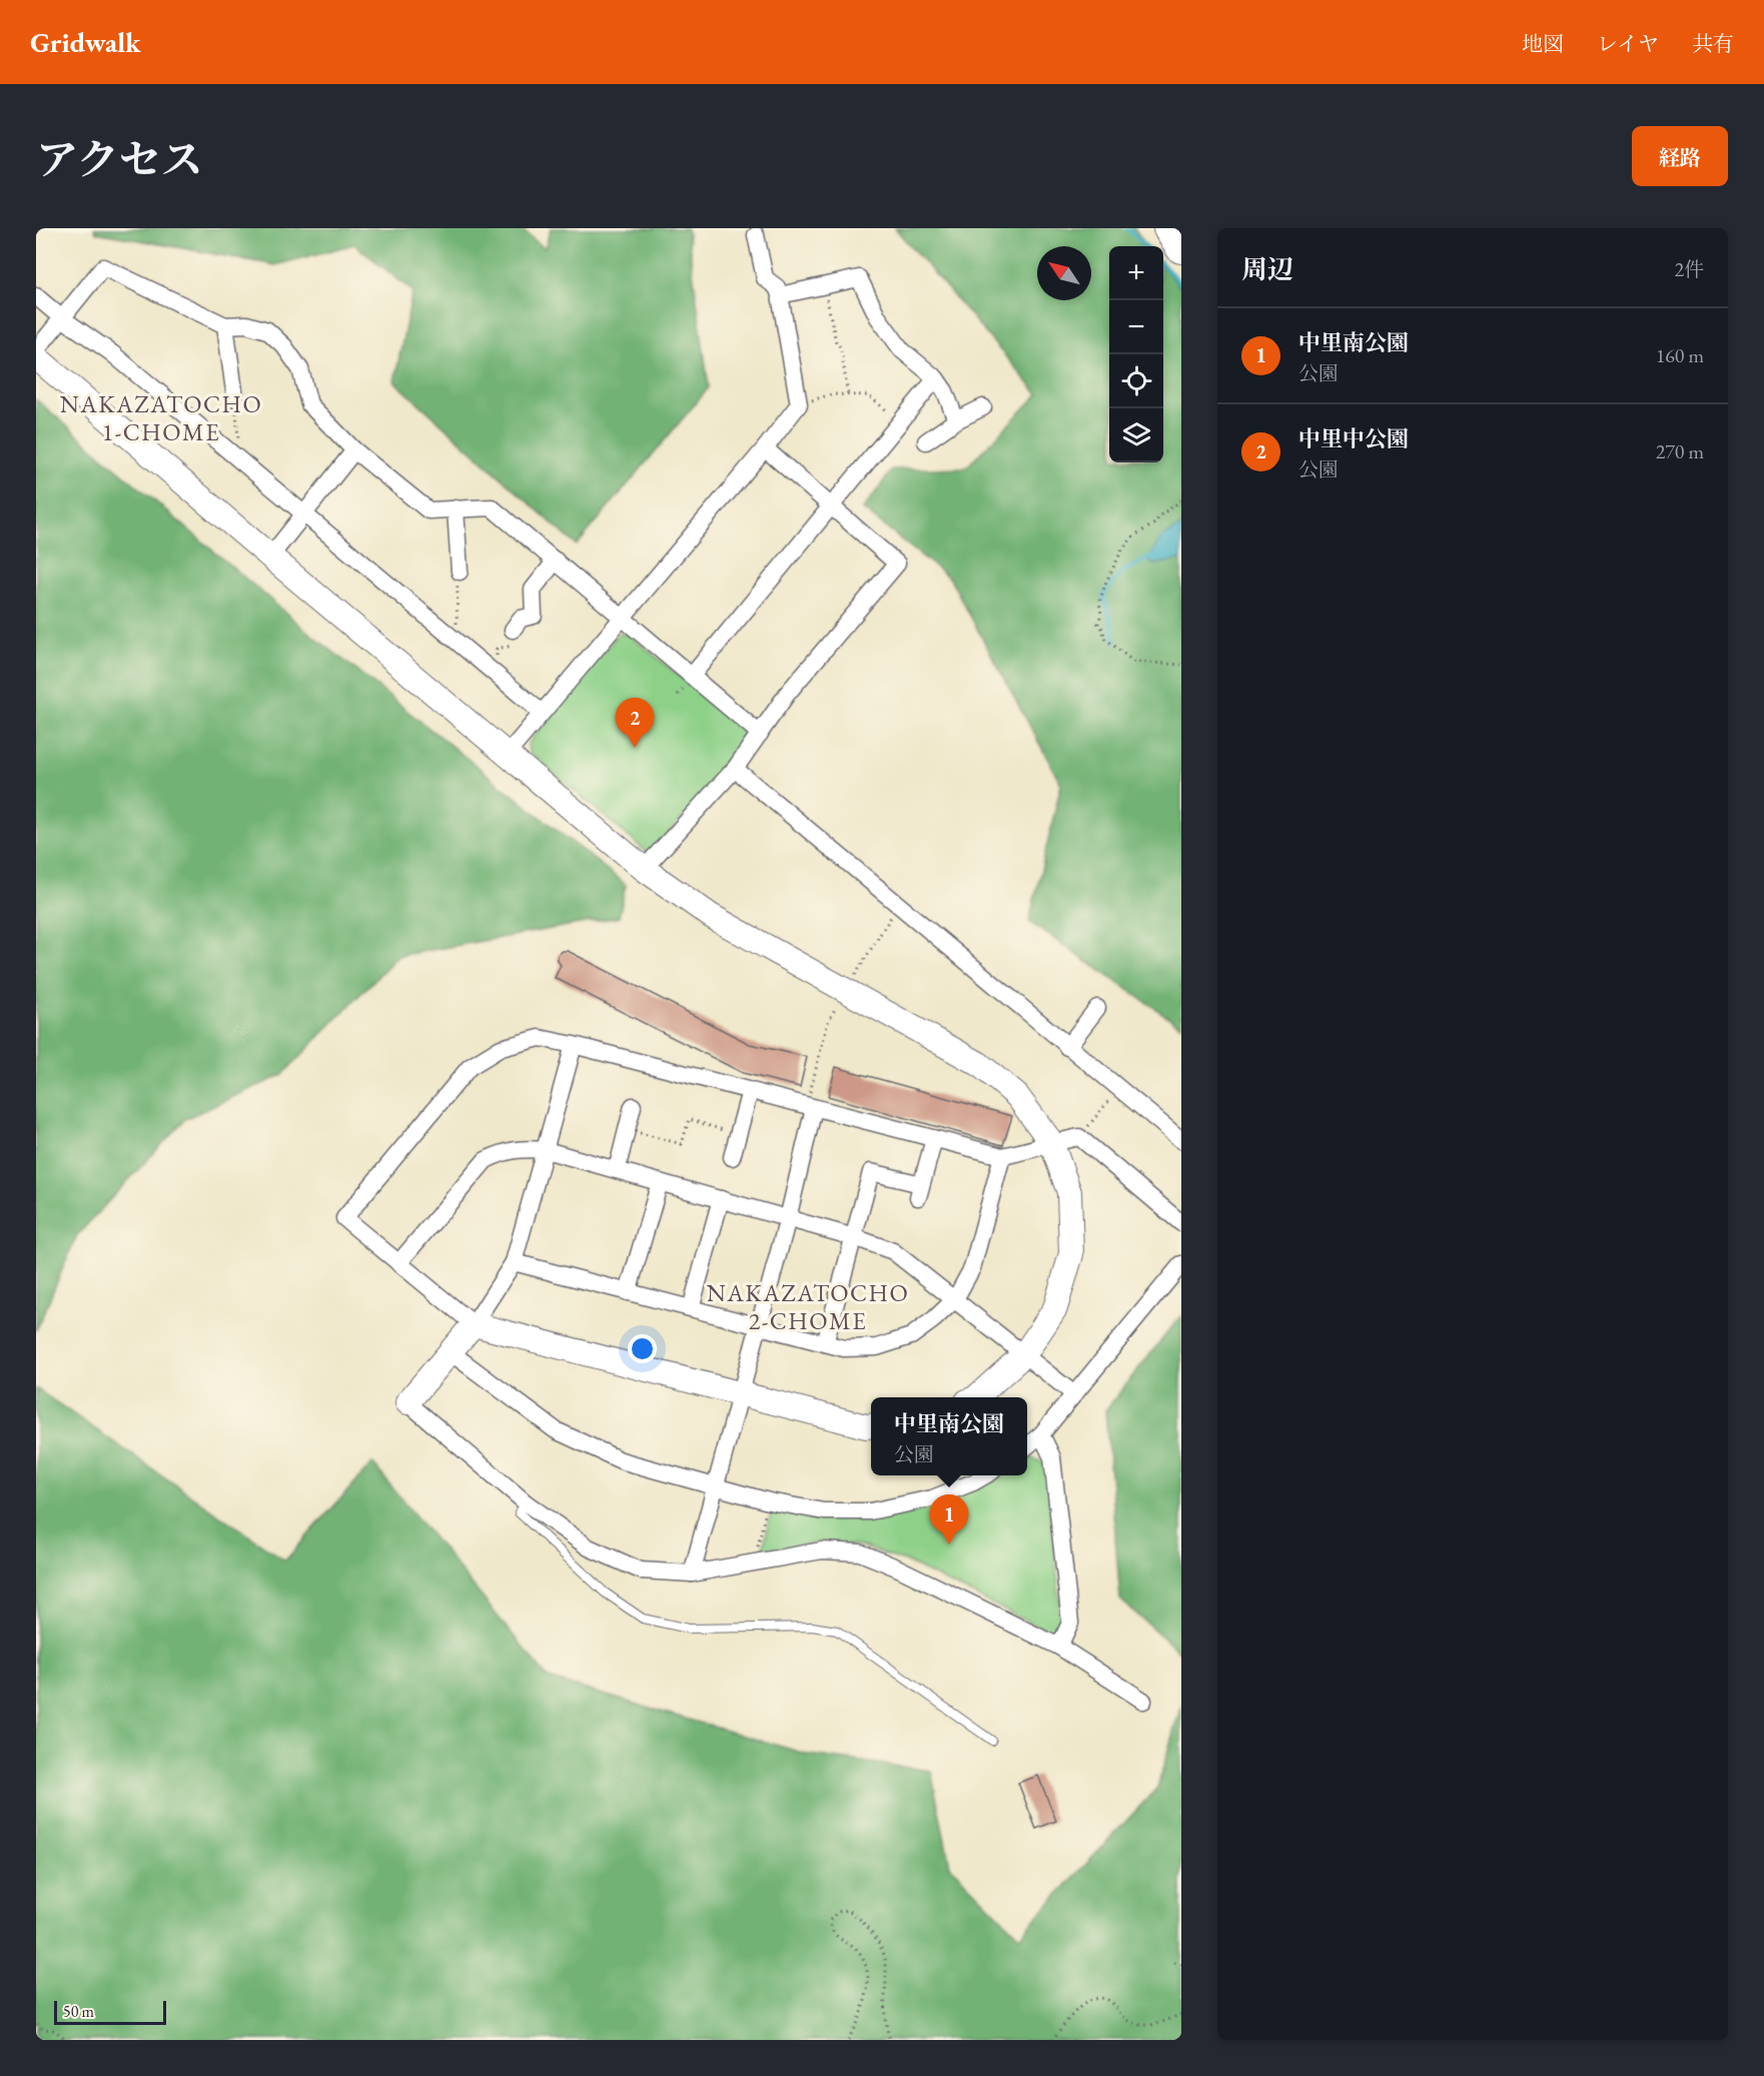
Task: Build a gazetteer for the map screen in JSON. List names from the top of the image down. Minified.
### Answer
{"districts":["NAKAZATOCHO 1-CHOME","NAKAZATOCHO 2-CHOME"],"scale_bar":"50 m","north":"top left","page":{"header":"Gridwalk","nav":["地図","レイヤ","共有"],"title":"アクセス","buttons":"経路","heading":["周辺","2件"],"map_buttons":["+","−"],"list":[{"mark":"1","name":"中里南公園","note":"公園","value":"160 m"},{"mark":"2","name":"中里中公園","note":"公園","value":"270 m"}],"pins":["2","1"],"popup":["中里南公園","公園"],"scale":"50 m"}}
